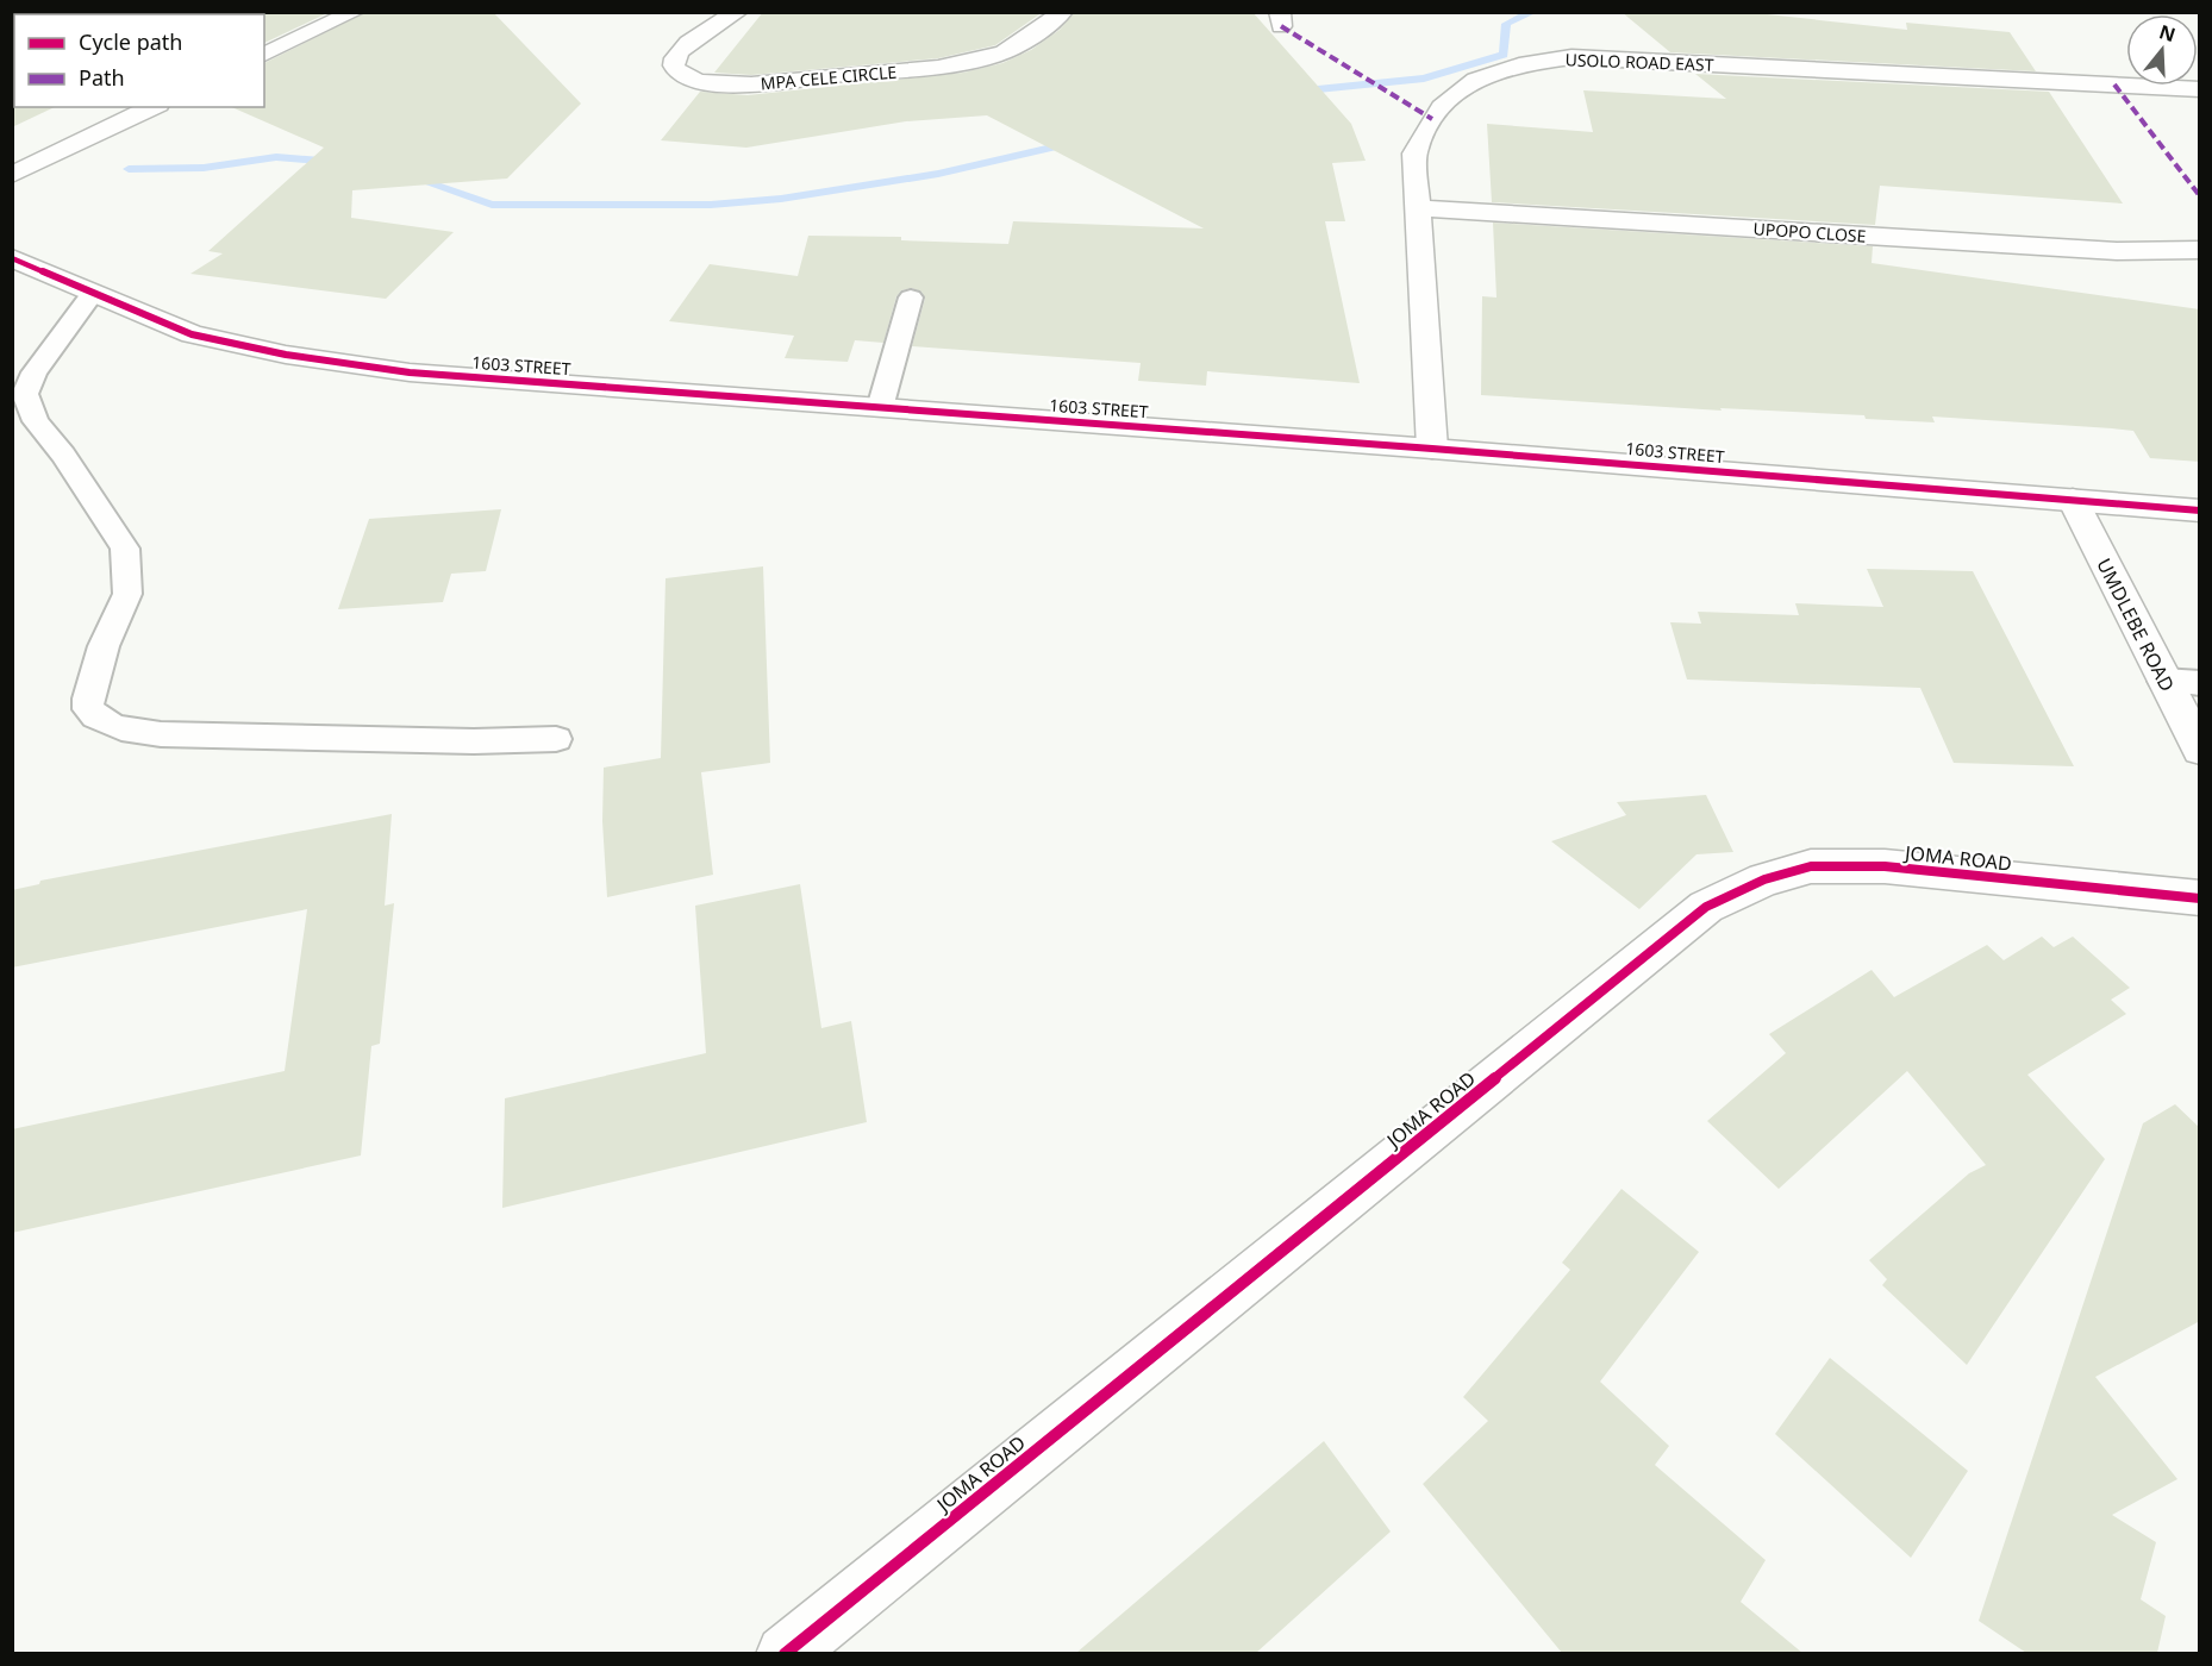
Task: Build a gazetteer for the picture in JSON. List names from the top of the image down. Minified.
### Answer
{"streets":{"street":["USOLO ROAD EAST","MPA CELE CIRCLE","UPOPO CLOSE","1603 STREET","UMDLEBE ROAD","JOMA ROAD"]},"crossings":[["USOLO ROAD EAST","UPOPO CLOSE"],["USOLO ROAD EAST","1603 STREET"],["1603 STREET","UMDLEBE ROAD"]],"legend":["Cycle path","Path"],"north":"top"}
